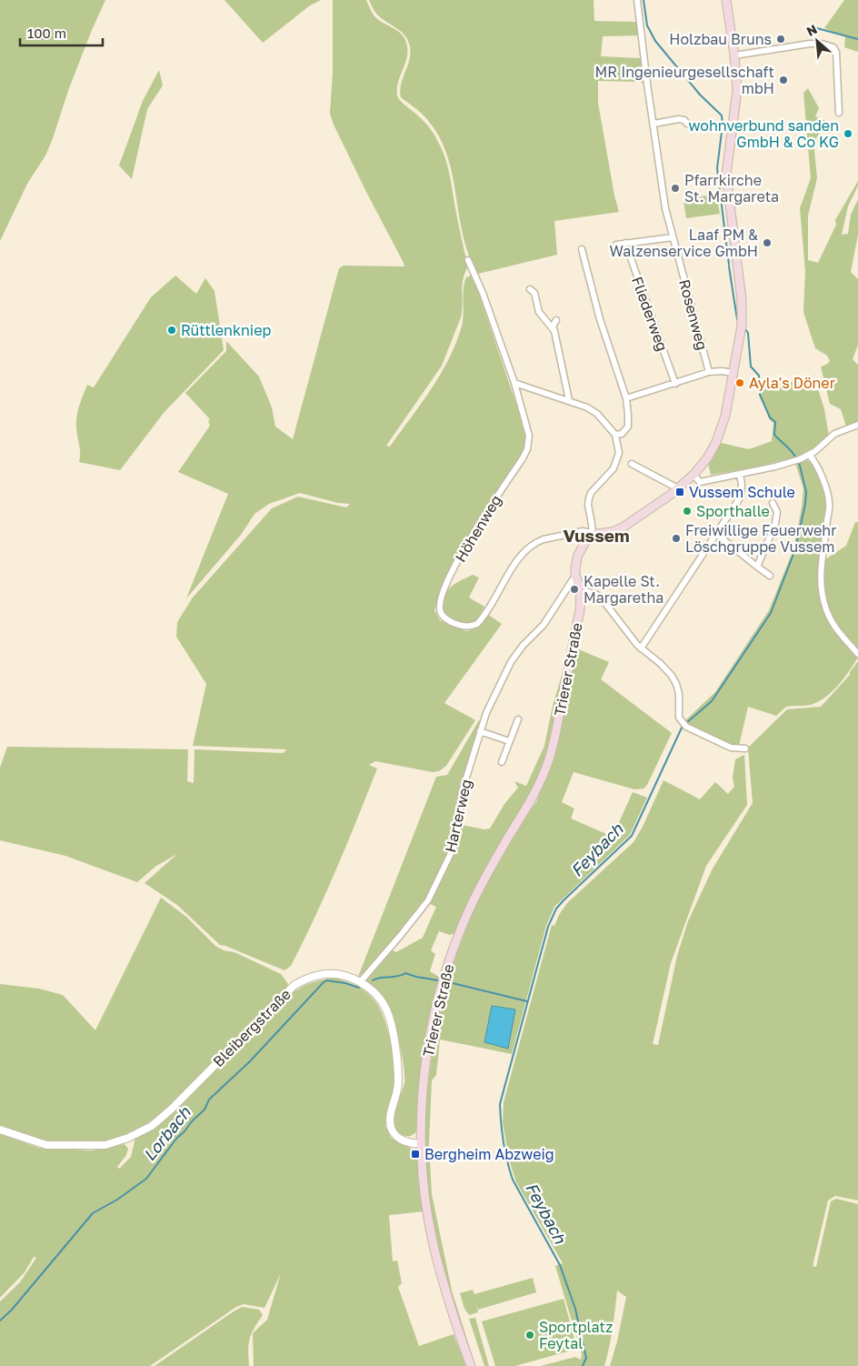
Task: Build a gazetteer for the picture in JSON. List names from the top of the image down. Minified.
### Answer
{"streets":{"main road":["Trierer Straße"],"street":["Fliederweg","Rosenweg","Höhenweg","Harterweg","Bleibergstraße"]},"crossings":[["Trierer Straße","Harterweg"],["Trierer Straße","Bleibergstraße"],["Harterweg","Bleibergstraße"]],"districts":["Vussem"],"water":["Feybach","Lorbach"],"places":{"other":["Holzbau Bruns","MR Ingenieurgesellschaft mbH","wohnverbund sanden GmbH & Co KG","Pfarrkirche St. Margareta","Laaf PM & Walzenservice GmbH","Rüttlenkniep","Ayla's Döner","Sporthalle","Freiwillige Feuerwehr Löschgruppe Vussem","Kapelle St. Margaretha","Sportplatz Feytal"],"transit":["Vussem Schule","Bergheim Abzweig"]},"scale_bar":"100 m","north":"top left"}
